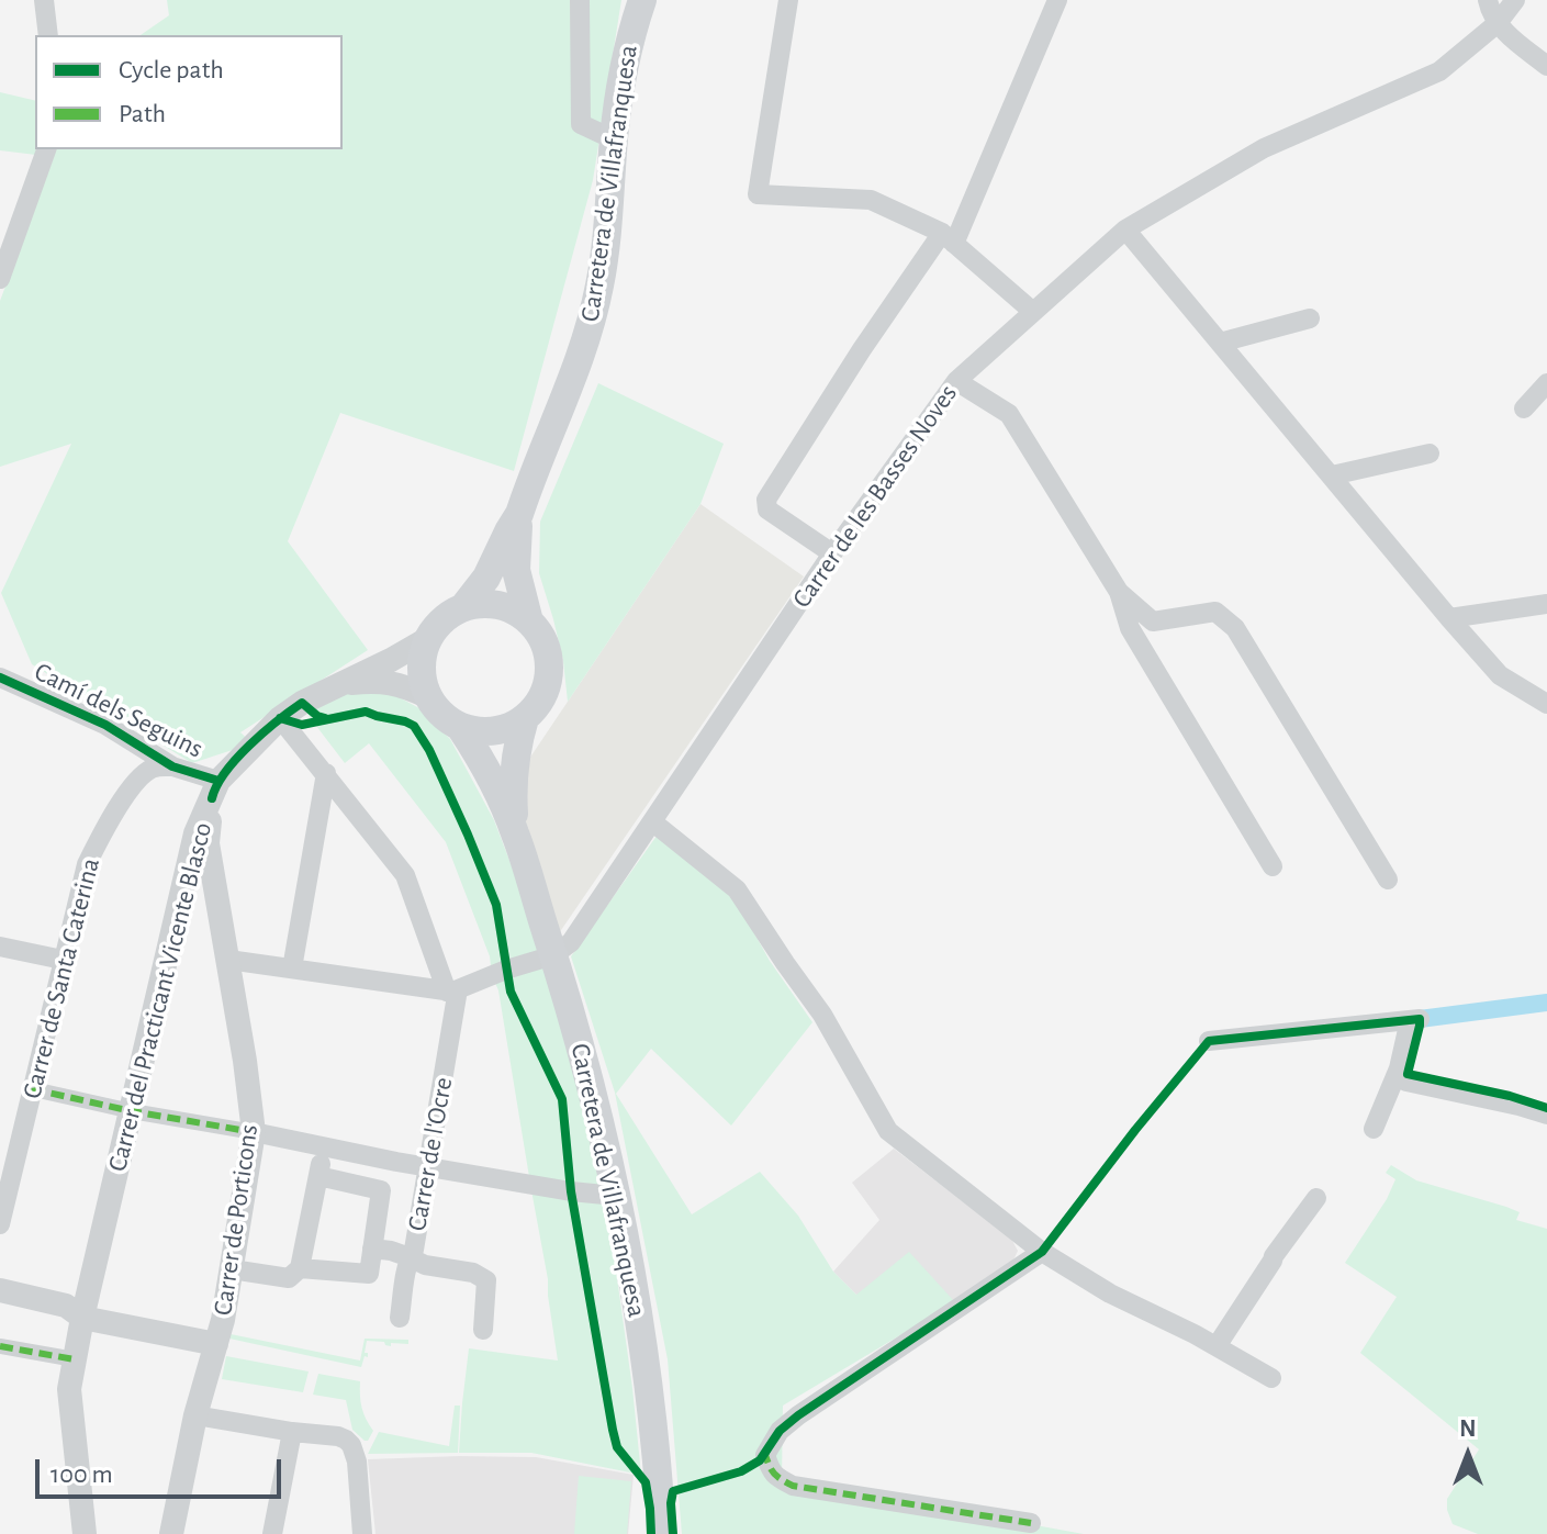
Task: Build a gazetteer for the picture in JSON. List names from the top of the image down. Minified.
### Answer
{"streets":{"main road":["Carretera de Villafranquesa"],"street":["Carrer de les Basses Noves","Camí dels Seguins","Carrer de Santa Caterina","Carrer del Practicant Vicente Blasco","Carrer de l'Ocre","Carrer de Porticons"]},"crossings":[["Carretera de Villafranquesa","Carrer de les Basses Noves"],["Carretera de Villafranquesa","Carrer del Practicant Vicente Blasco"],["Camí dels Seguins","Carrer de Santa Caterina"],["Camí dels Seguins","Carrer del Practicant Vicente Blasco"],["Camí dels Seguins","Carrer de Porticons"],["Carrer del Practicant Vicente Blasco","Carrer de l'Ocre"],["Carrer del Practicant Vicente Blasco","Carrer de Porticons"]],"legend":["Cycle path","Path"],"scale_bar":"100 m","north":"top"}
